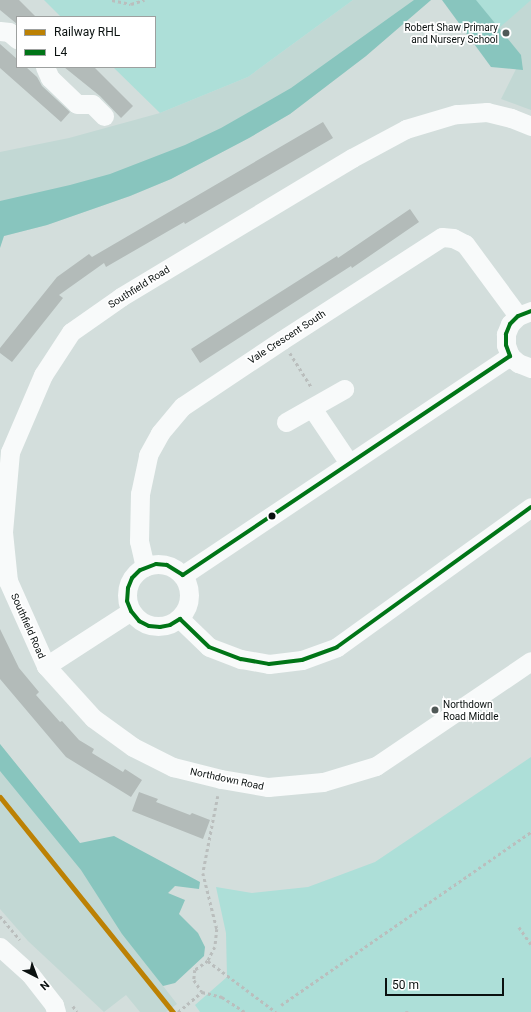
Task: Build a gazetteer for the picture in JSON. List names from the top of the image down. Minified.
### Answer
{"streets":{"street":["Southfield Road","Vale Crescent South","Northdown Road"]},"crossings":[["Southfield Road","Northdown Road"]],"places":["Robert Shaw Primary and Nursery School","Northdown Road Middle"],"lines":["transit line L4","rail line RHL"],"legend":["Railway RHL","L4"],"scale_bar":"50 m","north":"bottom right"}
